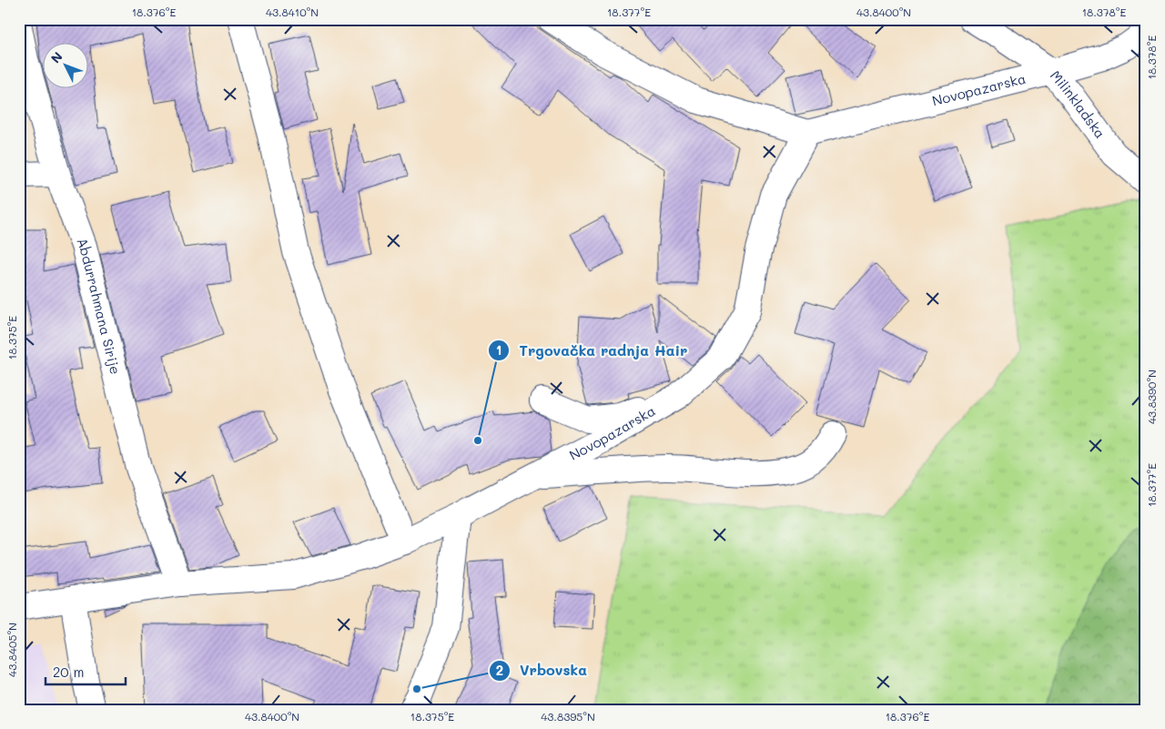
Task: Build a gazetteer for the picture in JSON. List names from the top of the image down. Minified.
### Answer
{"streets":{"street":["Novopazarska","Milinkladska","Abdurrahmana Sirije"]},"crossings":[["Novopazarska","Milinkladska"],["Novopazarska","Abdurrahmana Sirije"]],"places":["Trgovačka radnja Hair","Vrbovska"],"scale_bar":"20 m","north":"top left","coordinates":["18.376°E","43.8410°N","18.377°E","43.8400°N","18.378°E","18.375°E","43.8390°N","43.8405°N","43.8395°N"]}
